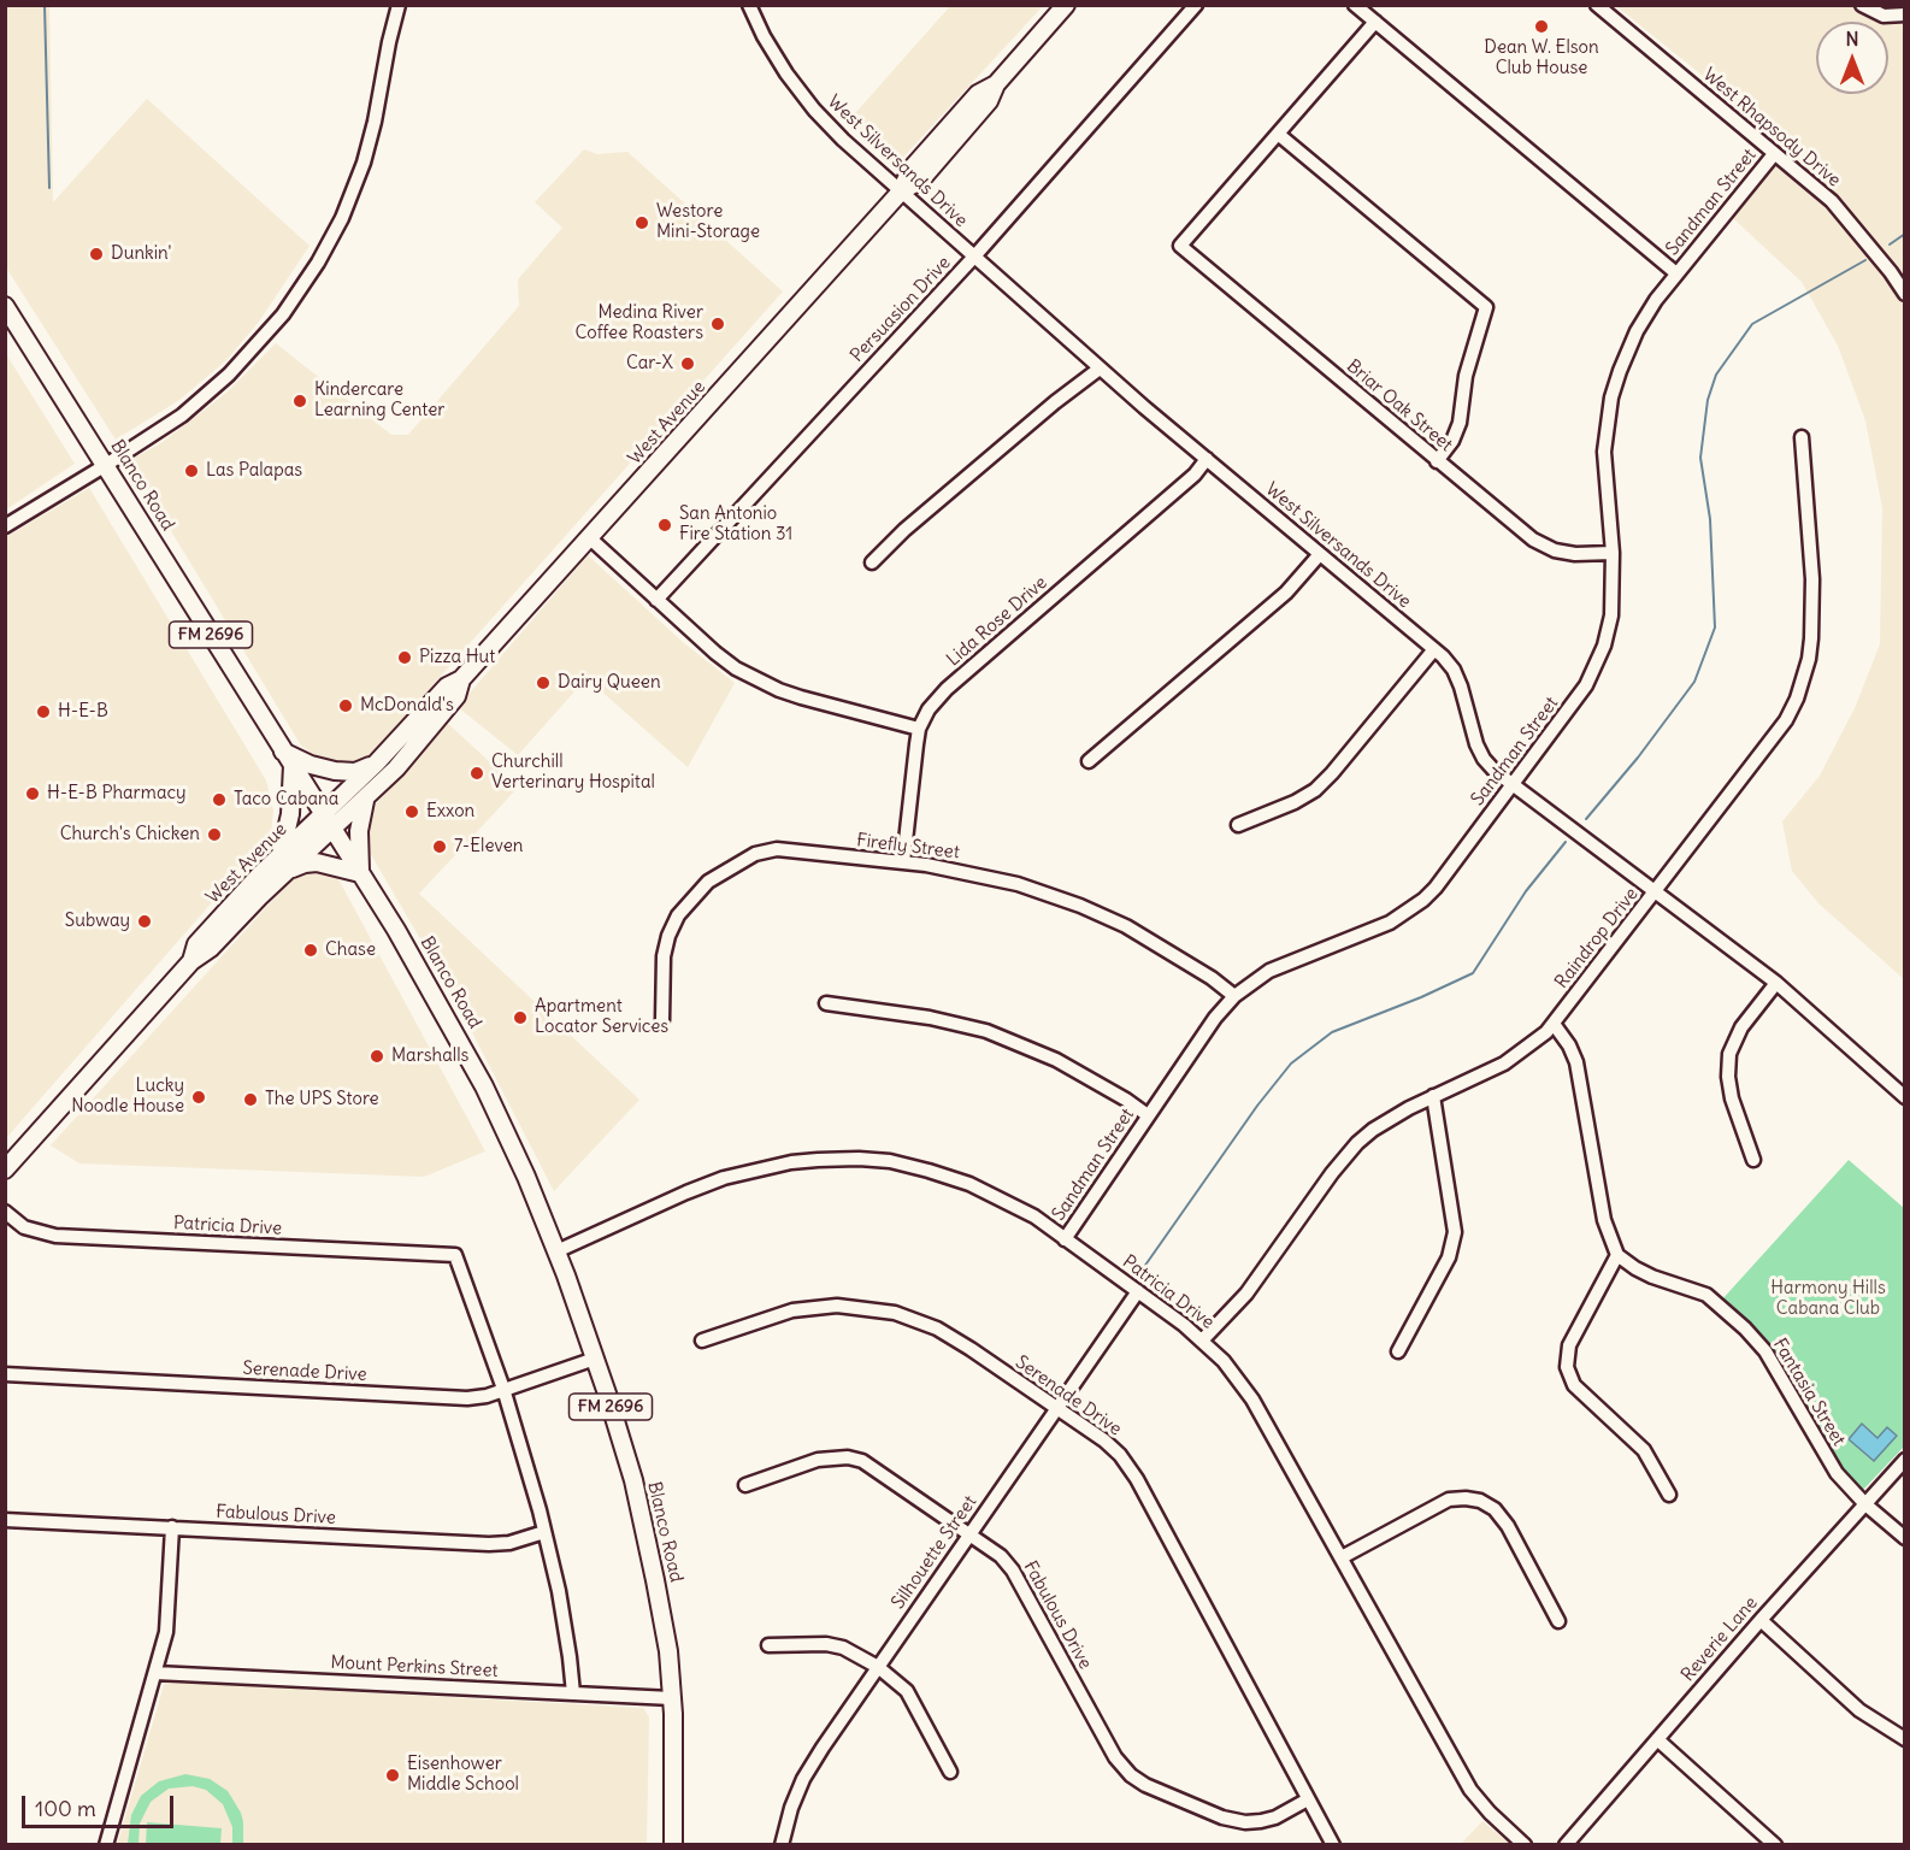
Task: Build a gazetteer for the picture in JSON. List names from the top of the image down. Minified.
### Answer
{"streets":{"main road":["West Avenue","Blanco Road","FM 2696"],"street":["West Rhapsody Drive","West Silversands Drive","Sandman Street","Persuasion Drive","Briar Oak Street","Lida Rose Drive","Firefly Street","Raindrop Drive","Patricia Drive","Serenade Drive","Fantasia Street","Fabulous Drive","Silhouette Street","Reverie Lane","Mount Perkins Street"]},"crossings":[["West Rhapsody Drive","Sandman Street"],["West Silversands Drive","Sandman Street"],["West Silversands Drive","Persuasion Drive"],["West Silversands Drive","West Avenue"],["West Silversands Drive","Lida Rose Drive"],["West Silversands Drive","Raindrop Drive"],["Sandman Street","Briar Oak Street"],["Sandman Street","Firefly Street"],["Sandman Street","Patricia Drive"],["West Avenue","Blanco Road"],["Blanco Road","Patricia Drive"],["Blanco Road","Serenade Drive"],["Blanco Road","Mount Perkins Street"],["Lida Rose Drive","Firefly Street"],["Raindrop Drive","Patricia Drive"],["Patricia Drive","Serenade Drive"],["Patricia Drive","Silhouette Street"],["Serenade Drive","Fabulous Drive"],["Serenade Drive","Silhouette Street"],["Fantasia Street","Reverie Lane"],["Fabulous Drive","Silhouette Street"]],"parks":["Harmony Hills Cabana Club"],"places":["Dean W. Elson Club House","Westore Mini-Storage","Dunkin'","Medina River Coffee Roasters","Car-X","Kindercare Learning Center","Las Palapas","San Antonio Fire Station 31","Pizza Hut","Dairy Queen","McDonald's","H-E-B","Churchill Verterinary Hospital","H-E-B Pharmacy","Taco Cabana","Exxon","Church's Chicken","7-Eleven","Subway","Chase","Apartment Locator Services","Marshalls","Lucky Noodle House","The UPS Store","Eisenhower Middle School"],"scale_bar":"100 m","north":"top"}
